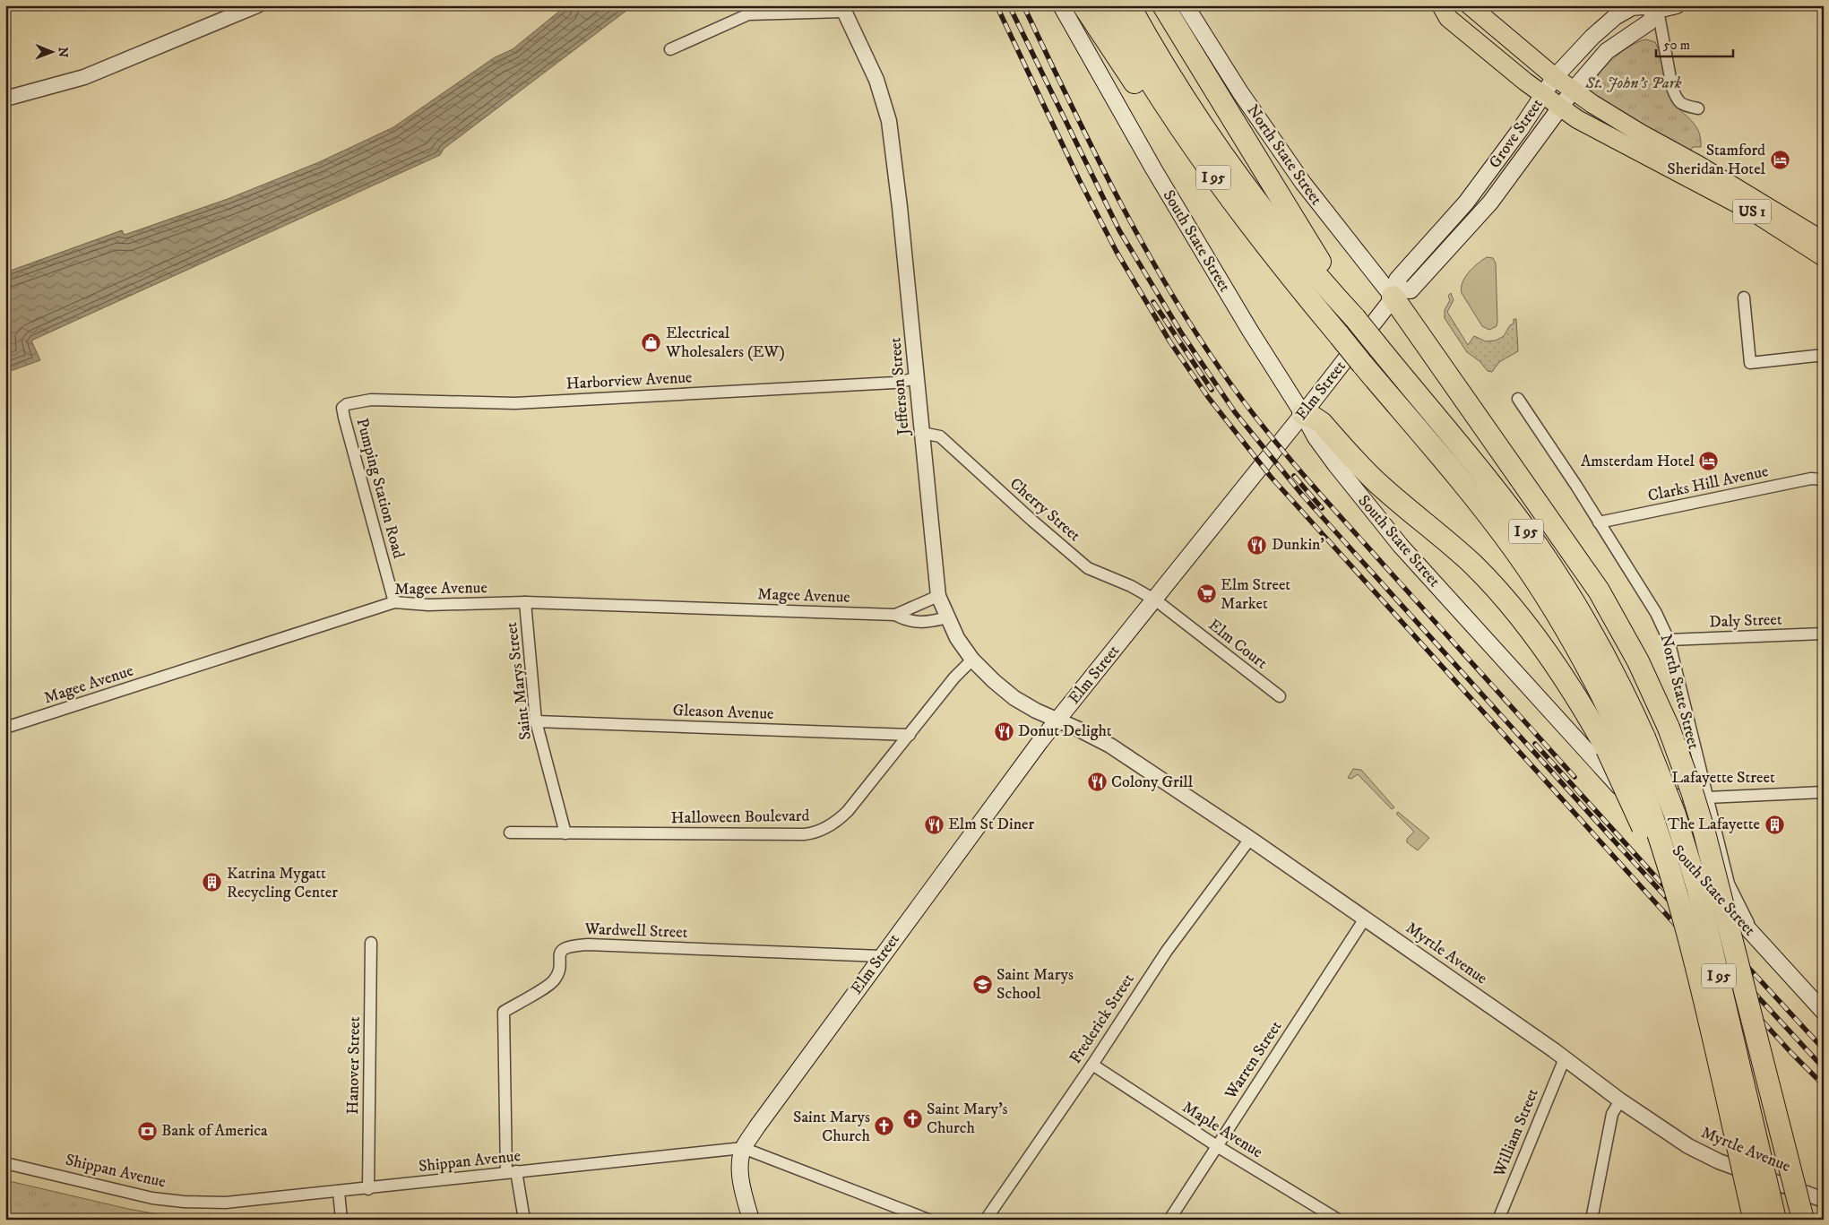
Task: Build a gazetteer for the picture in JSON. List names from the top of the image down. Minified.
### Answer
{"streets":{"highway":["I 95"],"main road":["Grove Street","North State Street","US 1","South State Street","Elm Street"],"street":["Harborview Avenue","Jefferson Street","Clarks Hill Avenue","Pumping Station Road","Cherry Street","Magee Avenue","Daly Street","Elm Court","Saint Marys Street","Gleason Avenue","Lafayette Street","Halloween Boulevard","Wardwell Street","Myrtle Avenue","Frederick Street","Warren Street","Hanover Street","Maple Avenue","William Street","Shippan Avenue"]},"crossings":[["Grove Street","North State Street"],["Grove Street","US 1"],["Grove Street","Elm Street"],["North State Street","South State Street"],["North State Street","Elm Street"],["North State Street","Clarks Hill Avenue"],["North State Street","Daly Street"],["North State Street","Lafayette Street"],["South State Street","Elm Street"],["South State Street","Lafayette Street"],["Harborview Avenue","Jefferson Street"],["Harborview Avenue","Pumping Station Road"],["Jefferson Street","Elm Street"],["Jefferson Street","Cherry Street"],["Jefferson Street","Magee Avenue"],["Jefferson Street","Halloween Boulevard"],["Jefferson Street","Myrtle Avenue"],["Elm Street","Cherry Street"],["Elm Street","Elm Court"],["Elm Street","Wardwell Street"],["Elm Street","Myrtle Avenue"],["Elm Street","Shippan Avenue"],["Pumping Station Road","Magee Avenue"],["Cherry Street","Elm Court"],["Magee Avenue","Saint Marys Street"],["Saint Marys Street","Gleason Avenue"],["Saint Marys Street","Halloween Boulevard"],["Gleason Avenue","Halloween Boulevard"],["Wardwell Street","Shippan Avenue"],["Myrtle Avenue","Frederick Street"],["Myrtle Avenue","Warren Street"],["Myrtle Avenue","William Street"],["Frederick Street","Maple Avenue"],["Warren Street","Maple Avenue"],["Hanover Street","Shippan Avenue"]],"parks":["St. John's Park"],"places":{"hotel":["Stamford Sheridan Hotel","Amsterdam Hotel"],"shop":["Electrical Wholesalers (EW)"],"restaurant":["Dunkin'","Donut Delight","Colony Grill","Elm St Diner"],"supermarket":["Elm Street Market"],"building":["The Lafayette","Katrina Mygatt Recycling Center"],"school or university":["Saint Marys School"],"church":["Saint Mary's Church","Saint Marys Church"],"bank":["Bank of America"]},"scale_bar":"50 m","north":"right"}
